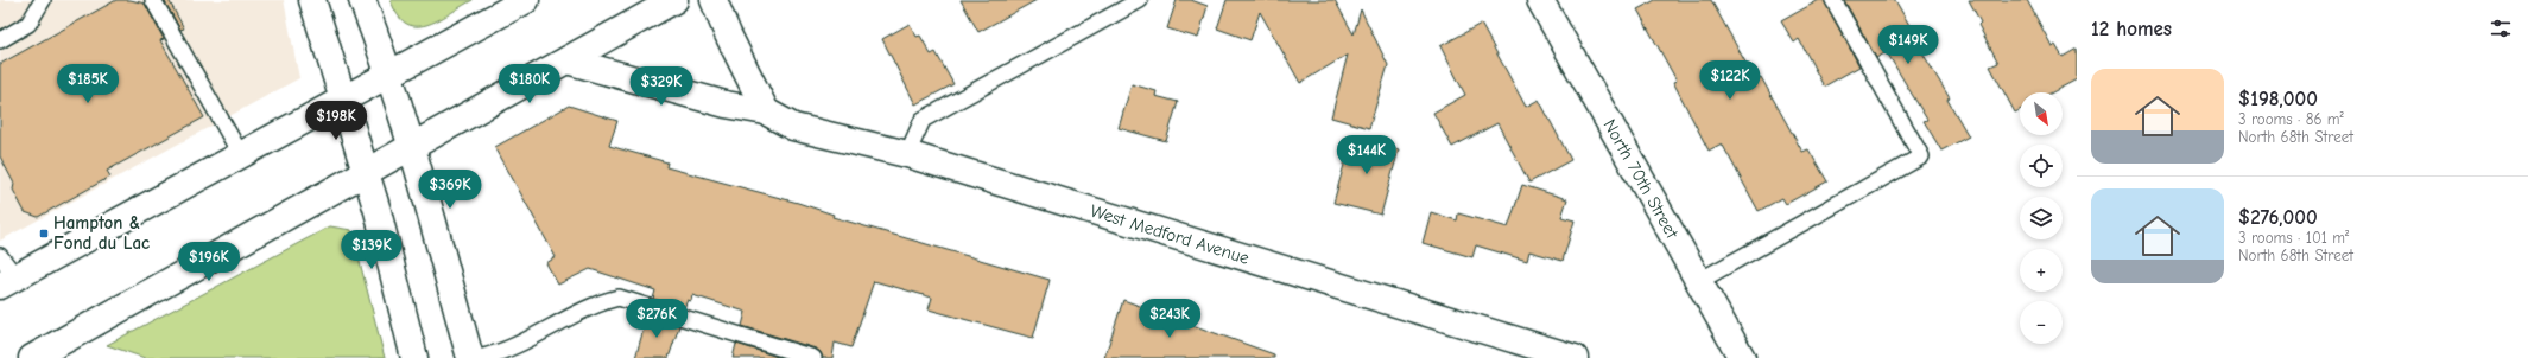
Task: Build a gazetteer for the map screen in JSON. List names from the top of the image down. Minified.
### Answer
{"streets":{"street":["North 70th Street","West Medford Avenue"]},"places":{"transit":["Hampton & Fond du Lac"]},"north":"bottom right","page":{"heading":"12 homes","price":["$149K","$122K","$185K","$180K","$329K","$198K","$144K","$369K","$139K","$196K","$276K","$243K"],"list":[{"name":"$198,000","note":"3 rooms · 86 m² · North 68th Street"},{"name":"$276,000","note":"3 rooms · 101 m² · North 68th Street"}],"map_buttons":["+","−"]}}
